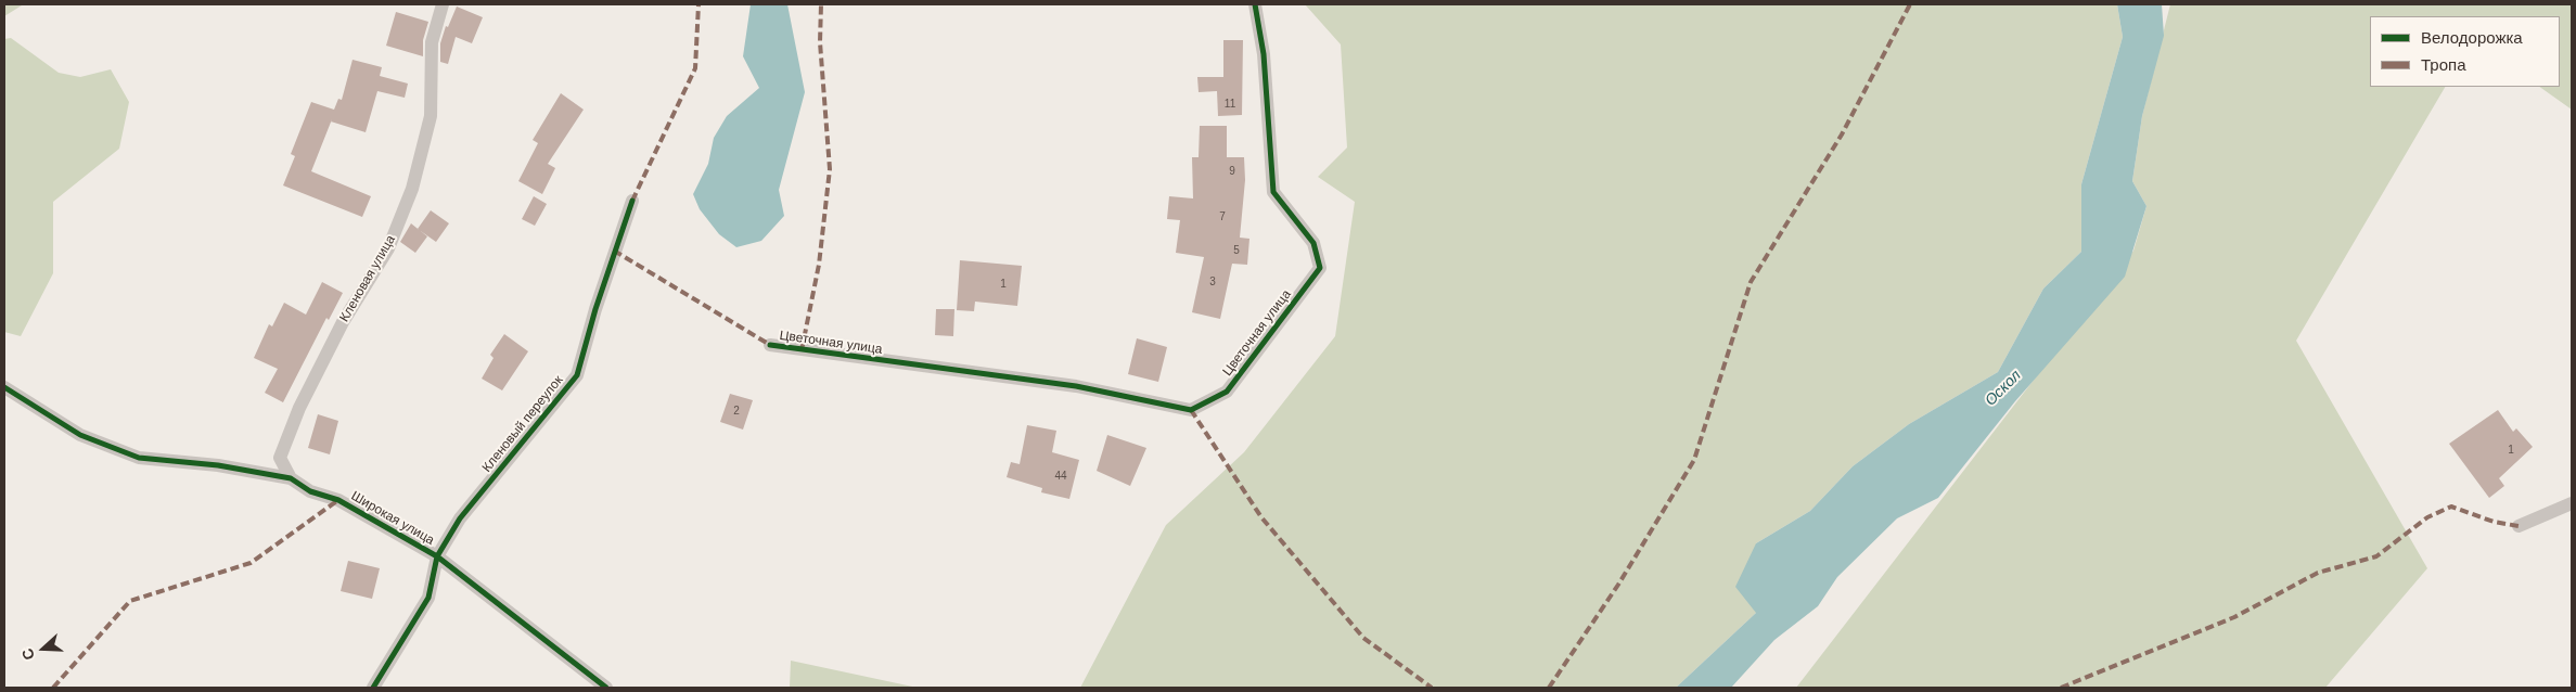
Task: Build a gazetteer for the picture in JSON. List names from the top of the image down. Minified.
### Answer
{"streets":{"street":["Кленовая улица","Цветочная улица","Кленовый переулок","Широкая улица"]},"crossings":[["Кленовая улица","Широкая улица"],["Кленовый переулок","Широкая улица"]],"water":["Оскол"],"house_numbers":["11","9","7","5","3","1","2","1","44"],"legend":["Велодорожка","Тропа"],"north":"left"}
